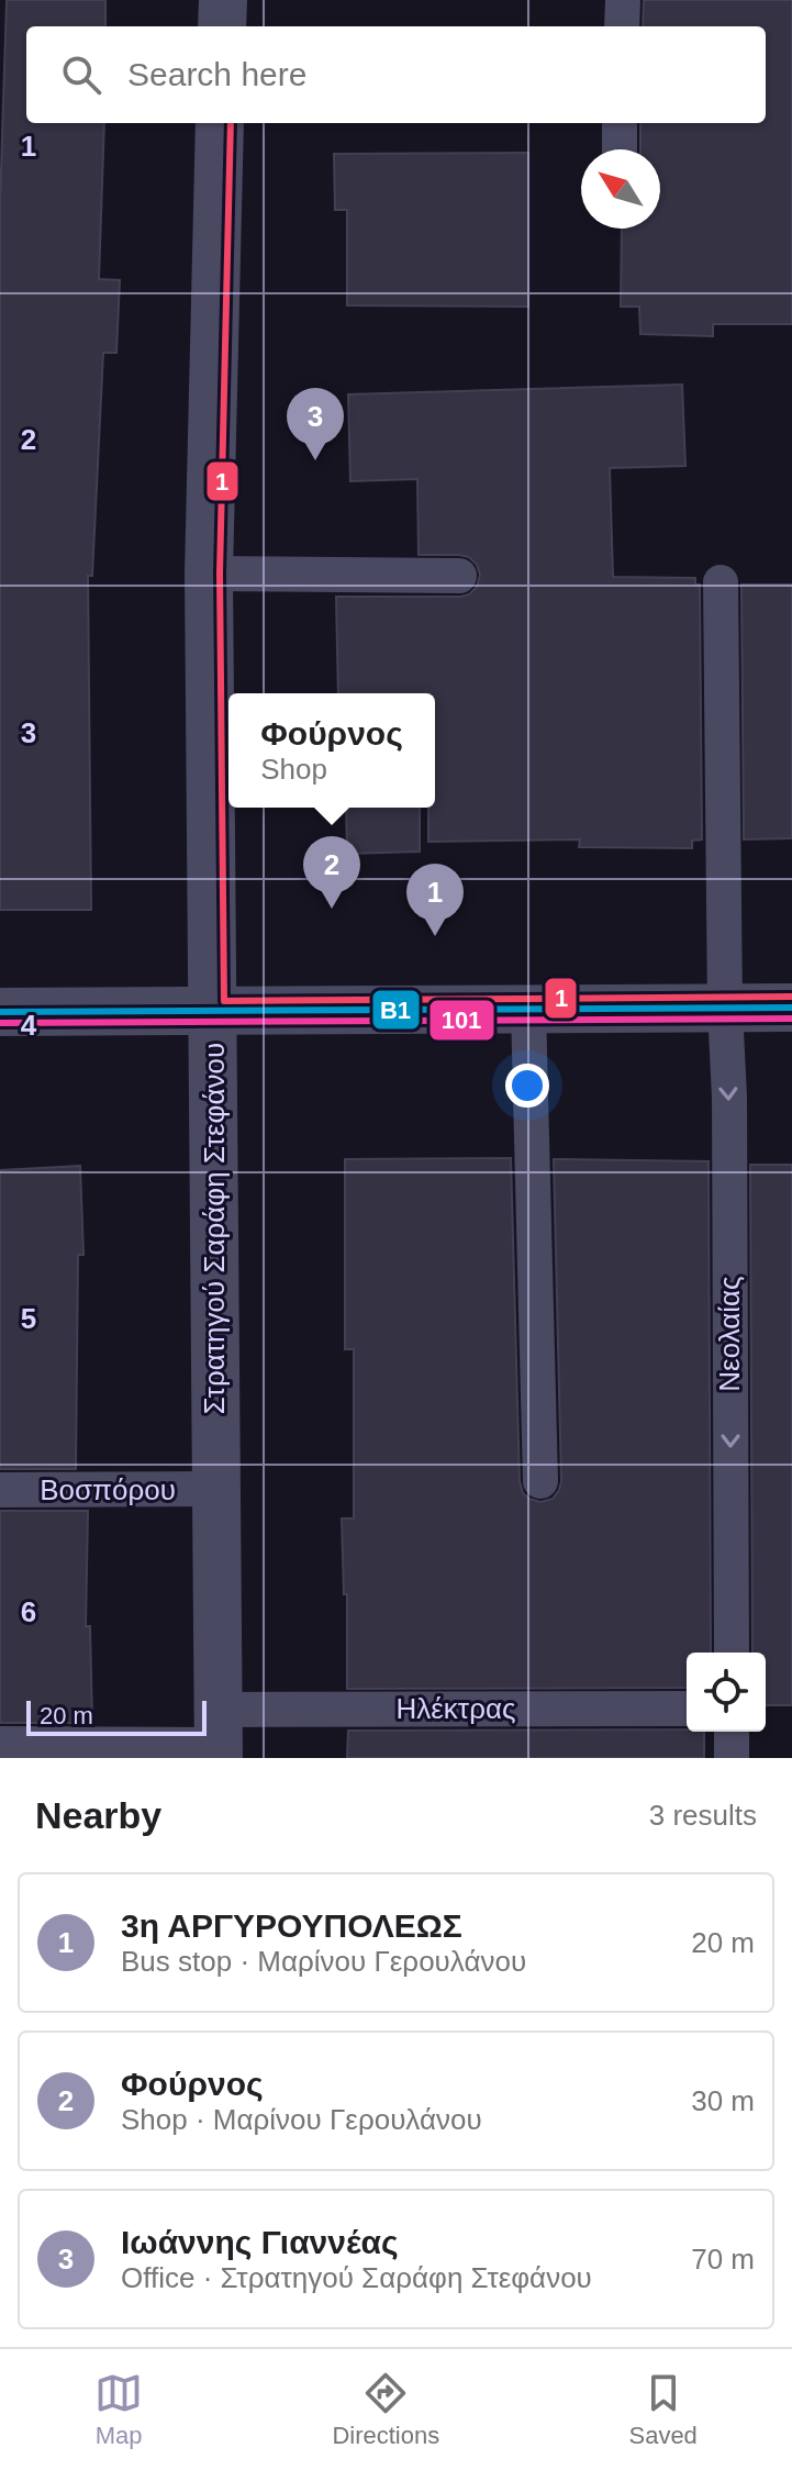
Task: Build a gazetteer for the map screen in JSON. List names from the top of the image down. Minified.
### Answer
{"streets":{"street":["Στρατηγού Σαράφη Στεφάνου"],"lane":["Νεολαίας","Βοσπόρου","Ηλέκτρας"]},"crossings":[["Στρατηγού Σαράφη Στεφάνου","Βοσπόρου"],["Στρατηγού Σαράφη Στεφάνου","Ηλέκτρας"]],"lines":["transit line 1","transit line Β1","transit line 101"],"scale_bar":"20 m","north":"top left","page":{"search":"Search here","pins":["3","2","1"],"popup":["Φούρνος","Shop"],"scale":"20 m","heading":["Nearby","3 results"],"list":[{"mark":"1","name":"3η ΑΡΓΥΡΟΥΠΟΛΕΩΣ","note":"Bus stop · Μαρίνου Γερουλάνου","value":"20 m"},{"mark":"2","name":"Φούρνος","note":"Shop · Μαρίνου Γερουλάνου","value":"30 m"},{"mark":"3","name":"Ιωάννης Γιαννέας","note":"Office · Στρατηγού Σαράφη Στεφάνου","value":"70 m"}],"nav":["Map","Directions","Saved"]},"grid":{"rows":["1","2","3","4","5","6"]}}
